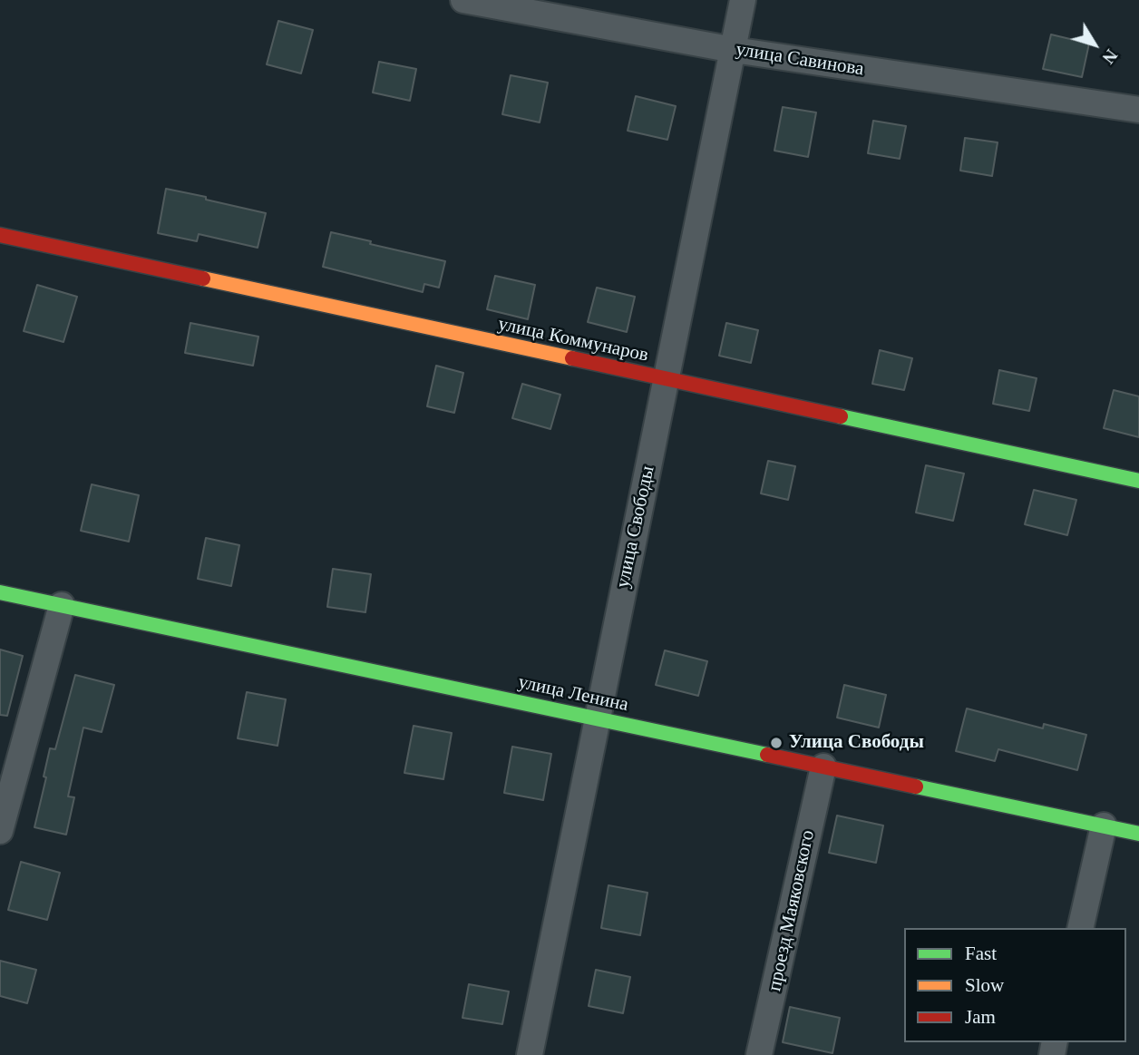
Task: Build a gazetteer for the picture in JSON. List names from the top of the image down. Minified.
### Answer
{"streets":{"street":["улица Савинова","улица Коммунаров","улица Свободы","улица Ленина","проезд Маяковского"]},"crossings":[["улица Савинова","улица Свободы"],["улица Коммунаров","улица Свободы"],["улица Свободы","улица Ленина"],["улица Ленина","проезд Маяковского"]],"places":["Улица Свободы"],"legend":["Fast","Slow","Jam"],"north":"bottom right"}
